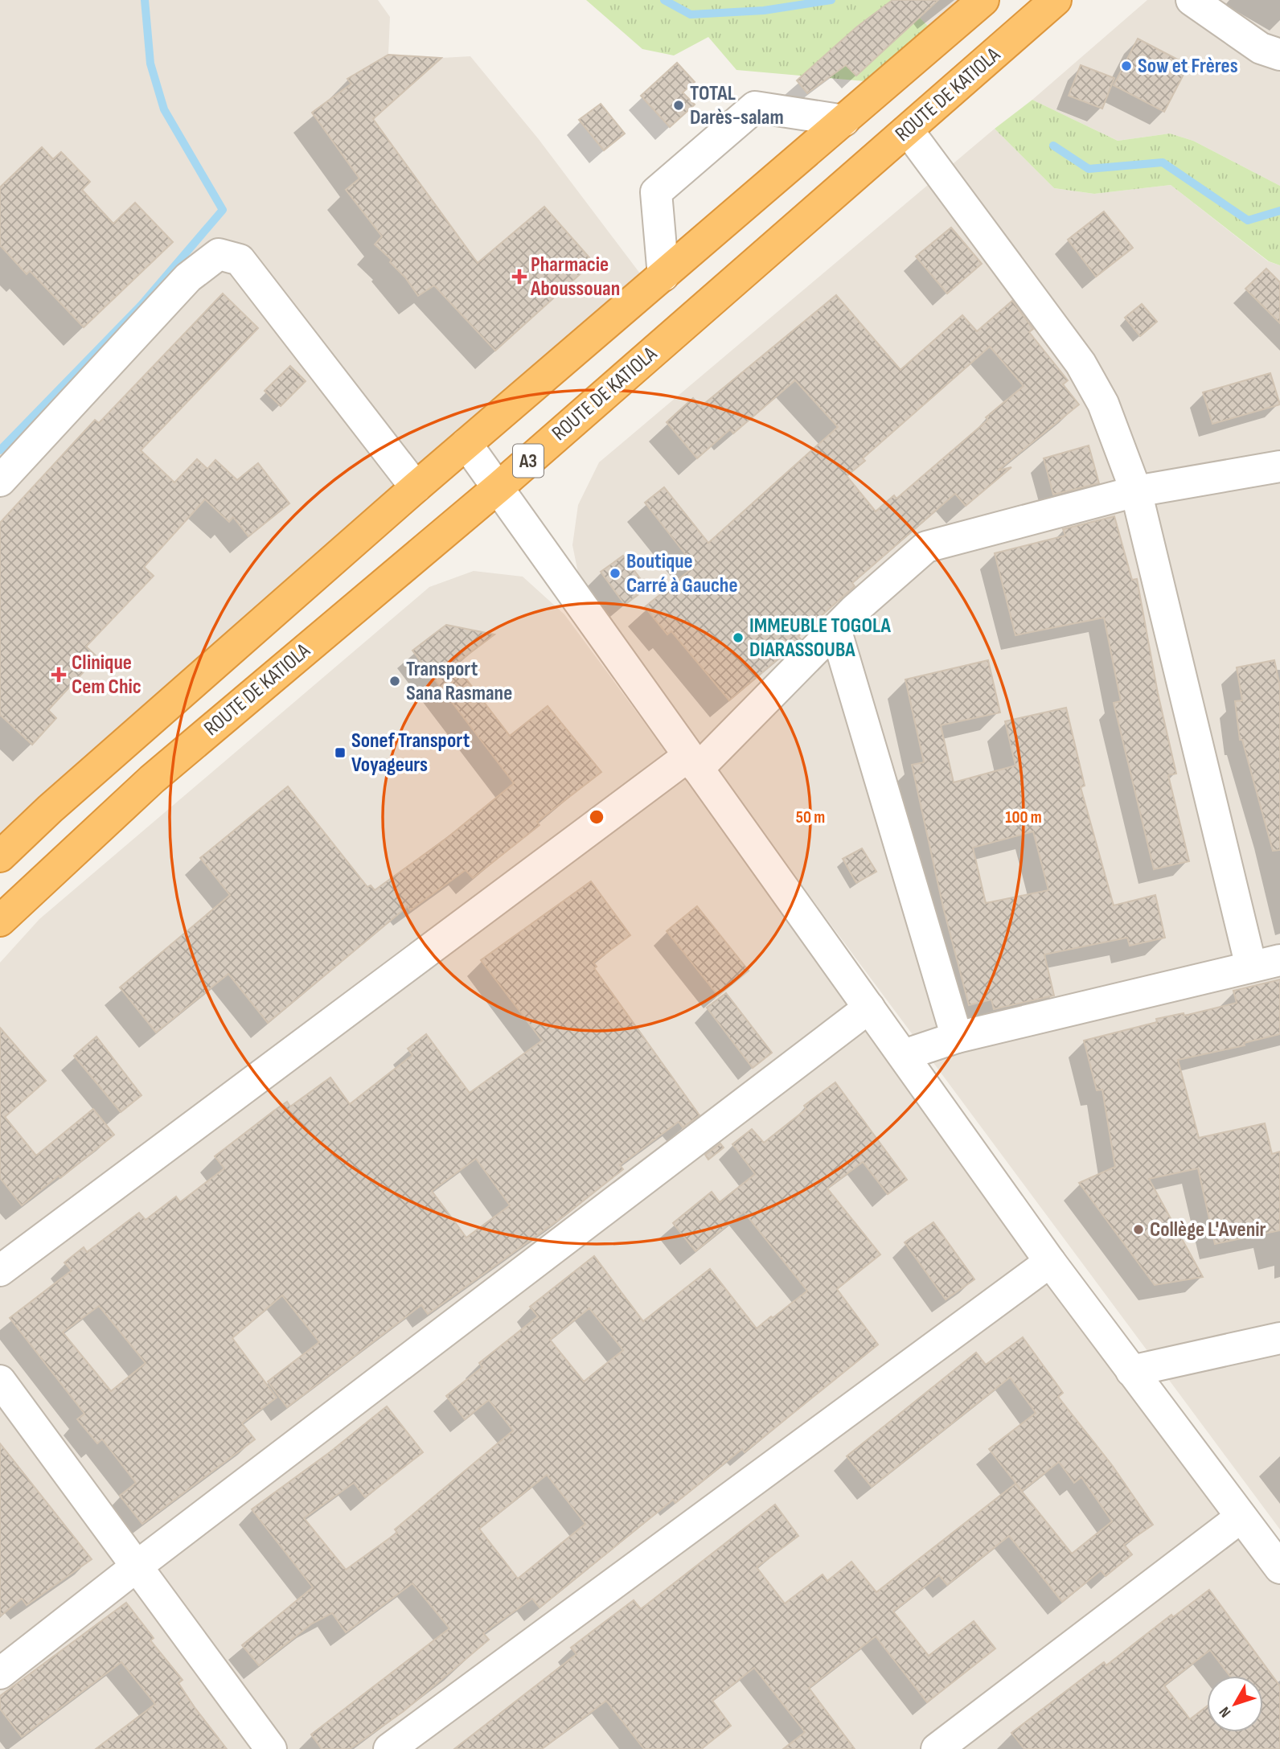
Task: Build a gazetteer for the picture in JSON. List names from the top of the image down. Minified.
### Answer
{"streets":{"highway":["ROUTE DE KATIOLA","A3"]},"places":{"other":["Sow et Frères","TOTAL Darès-salam","Boutique Carré à Gauche","IMMEUBLE TOGOLA DIARASSOUBA","Transport Sana Rasmane","Collège L'Avenir"],"health":["Pharmacie Aboussouan","Clinique Cem Chic"],"transit":["Sonef Transport Voyageurs"]},"north":"bottom left","rings":["50 m","100 m"]}
